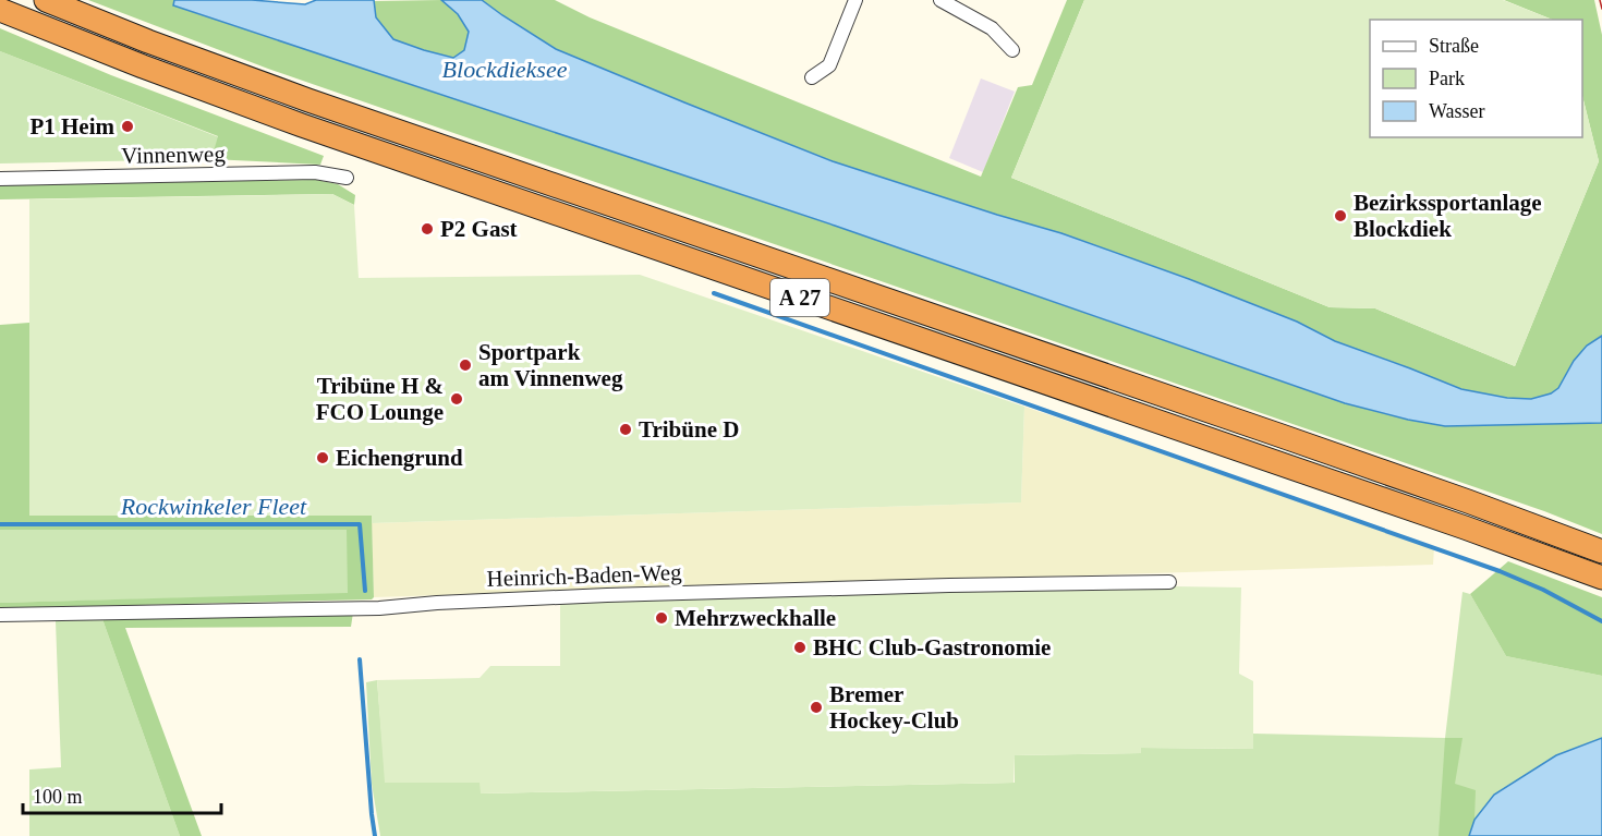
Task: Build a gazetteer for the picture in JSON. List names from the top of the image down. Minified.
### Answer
{"streets":{"highway":["A 27"],"street":["Vinnenweg","Heinrich-Baden-Weg"]},"water":["Blockdieksee","Rockwinkeler Fleet"],"places":["P1 Heim","Bezirkssportanlage Blockdiek","P2 Gast","Sportpark am Vinnenweg","Tribüne H & FCO Lounge","Tribüne D","Eichengrund","Mehrzweckhalle","BHC Club-Gastronomie","Bremer Hockey-Club"],"legend":["Straße","Park","Wasser"],"scale_bar":"100 m"}
